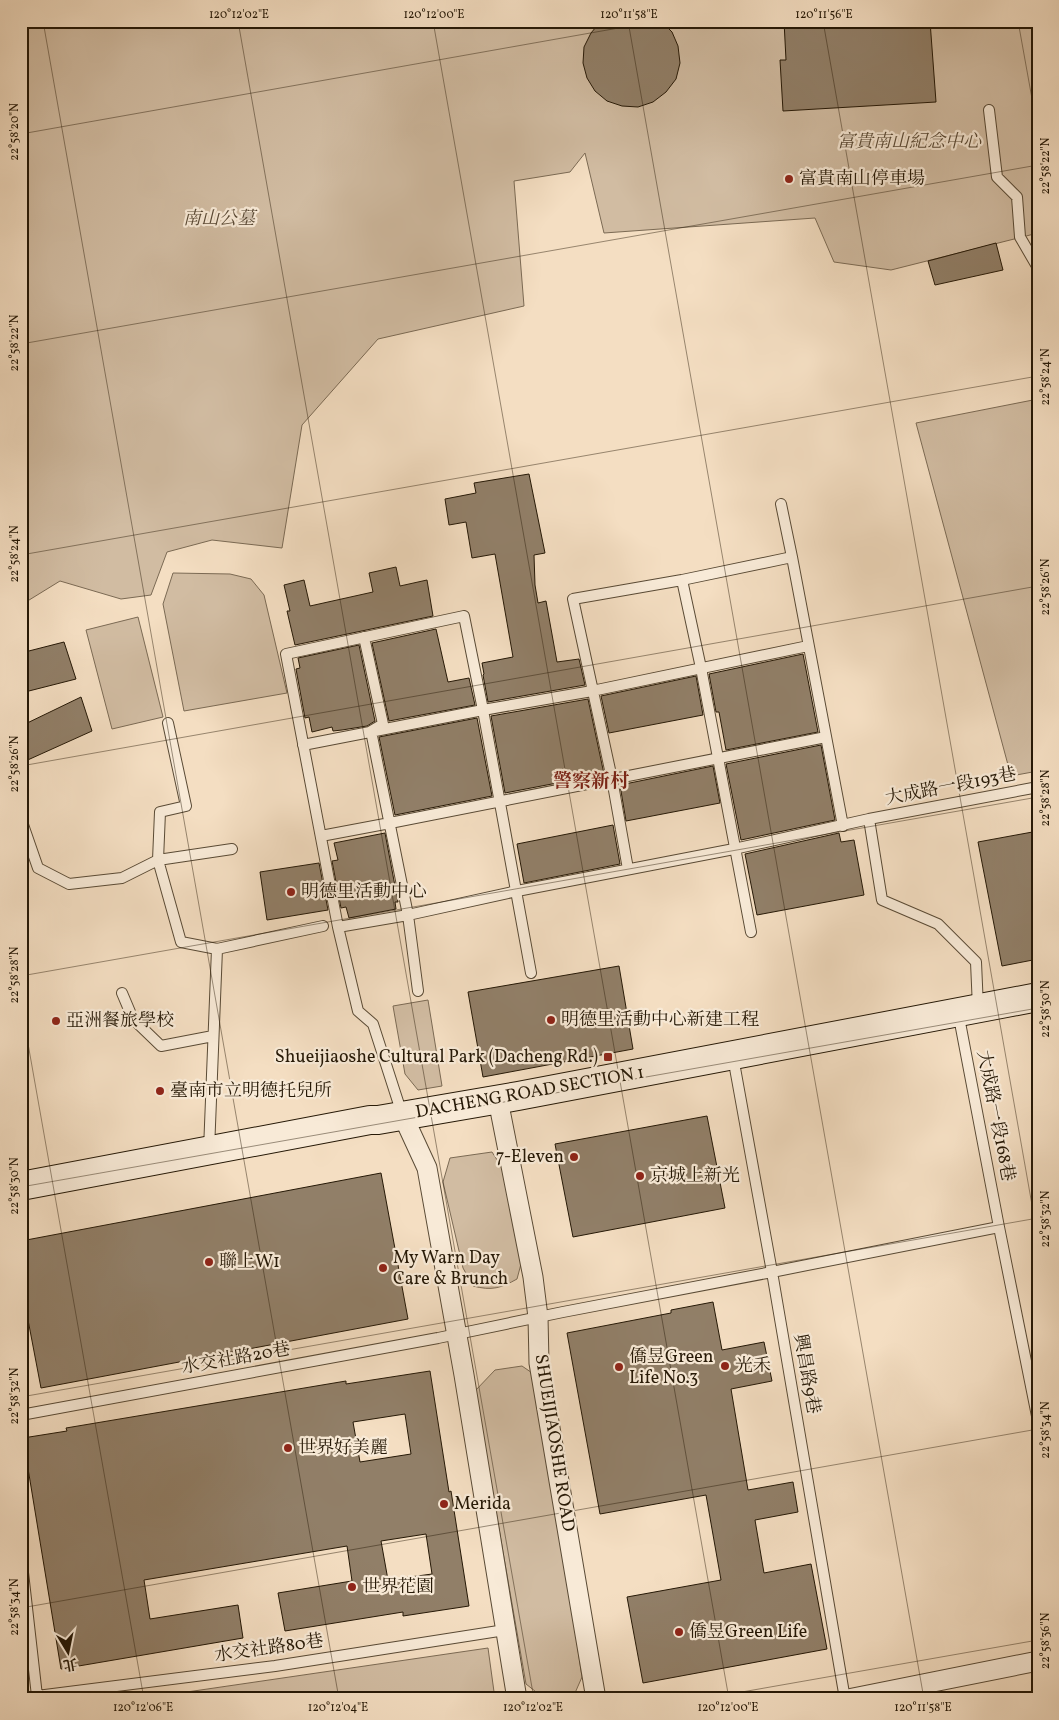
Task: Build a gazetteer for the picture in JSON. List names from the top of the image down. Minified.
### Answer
{"streets":{"street":["DACHENG ROAD SECTION 1","SHUEIJIAOSHE ROAD"],"lane":["大成路一段193巷","大成路一段168巷","水交社路20巷","興昌路9巷","水交社路80巷"]},"crossings":[["大成路一段193巷","DACHENG ROAD SECTION 1"],["大成路一段193巷","大成路一段168巷"],["DACHENG ROAD SECTION 1","大成路一段168巷"],["DACHENG ROAD SECTION 1","興昌路9巷"],["DACHENG ROAD SECTION 1","SHUEIJIAOSHE ROAD"],["大成路一段168巷","水交社路20巷"],["水交社路20巷","興昌路9巷"],["水交社路20巷","SHUEIJIAOSHE ROAD"]],"districts":["警察新村"],"parks":["富貴南山紀念中心","南山公墓"],"places":{"other":["富貴南山停車場","明德里活動中心","明德里活動中心新建工程","亞洲餐旅學校","臺南市立明德托兒所","7-Eleven","京城上新光","聯上W1","My Warn Day Care & Brunch","光禾","僑昱Green Life No.3","世界好美麗","Merida","世界花園","僑昱Green Life"],"transit":["Shueijiaoshe Cultural Park (Dacheng Rd.)"]},"north":"bottom","coordinates":["120°12'02\"E","120°12'00\"E","120°11'58\"E","120°11'56\"E","22°58'20\"N","22°58'22\"N","22°58'24\"N","22°58'26\"N","22°58'28\"N","22°58'30\"N","22°58'32\"N","22°58'34\"N","22°58'36\"N","120°12'06\"E","120°12'04\"E"]}
